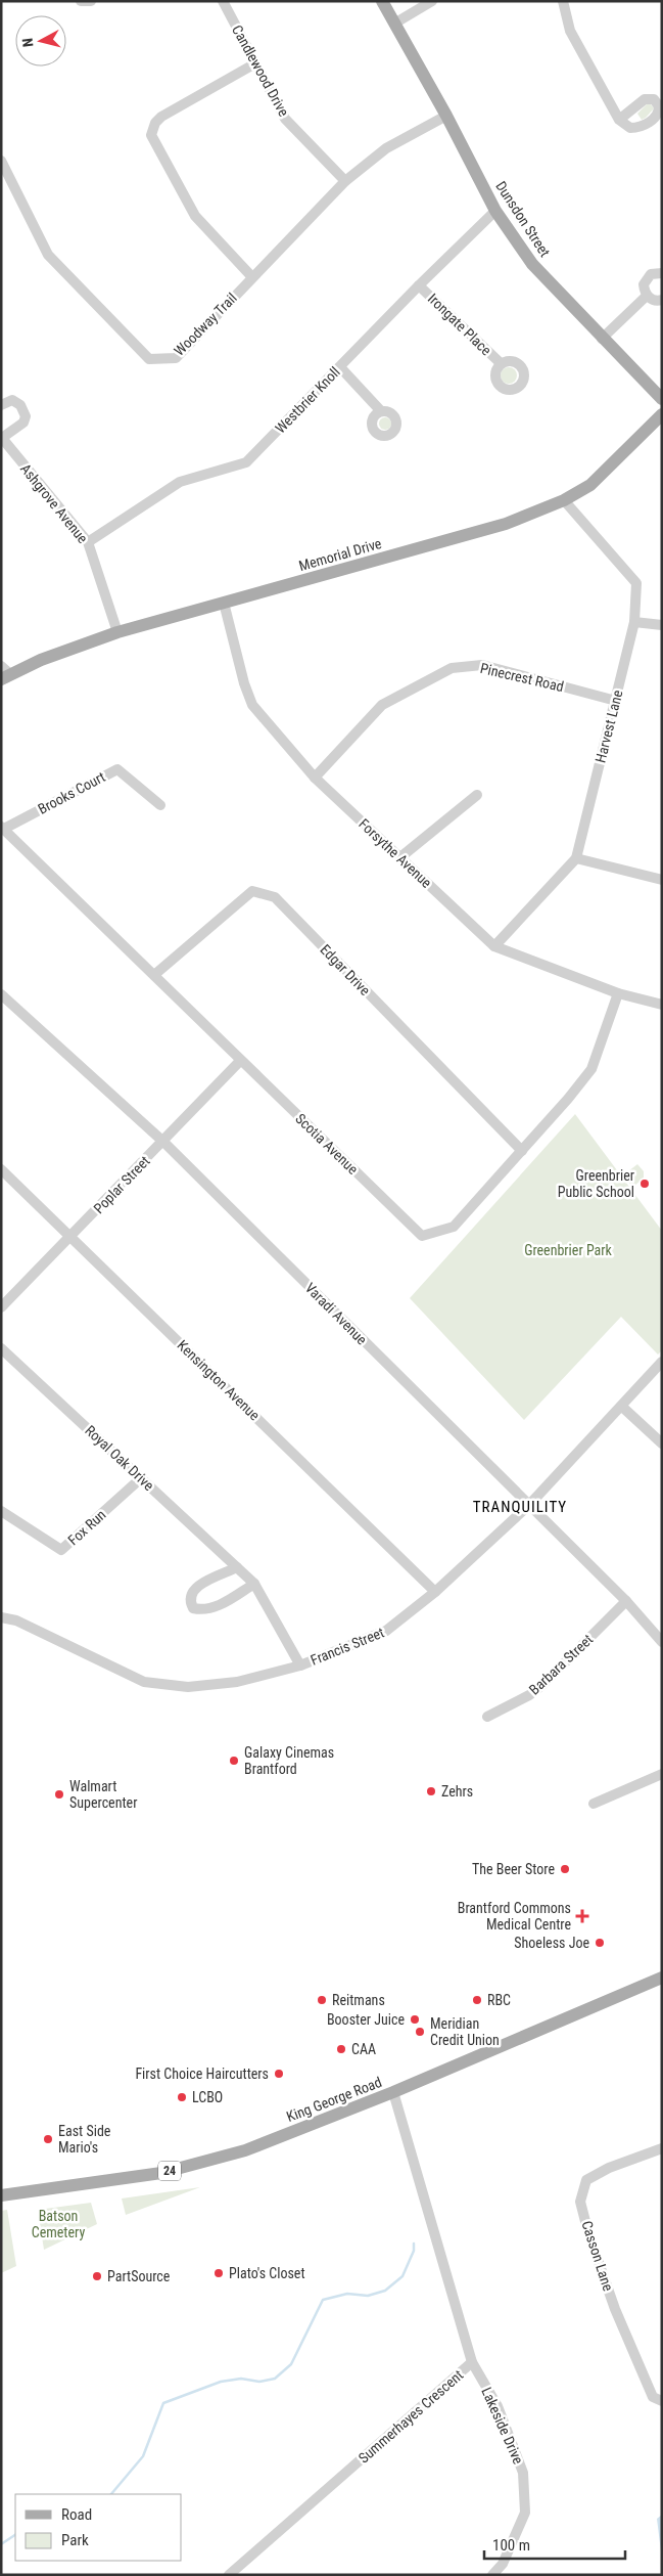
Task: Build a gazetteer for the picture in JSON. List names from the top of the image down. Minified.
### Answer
{"streets":{"main road":["Dunsdon Street","Memorial Drive","King George Road","24"],"street":["Candlewood Drive","Woodway Trail","Irongate Place","Westbrier Knoll","Ashgrove Avenue","Pinecrest Road","Harvest Lane","Brooks Court","Forsythe Avenue","Edgar Drive","Scotia Avenue","Poplar Street","Varadi Avenue","Kensington Avenue","Royal Oak Drive","Fox Run","Francis Street","Barbara Street","Casson Lane","Summerhayes Crescent","Lakeside Drive"]},"crossings":[["Candlewood Drive","Woodway Trail"],["Dunsdon Street","Woodway Trail"],["Dunsdon Street","Westbrier Knoll"],["Irongate Place","Westbrier Knoll"],["Westbrier Knoll","Ashgrove Avenue"],["Ashgrove Avenue","Memorial Drive"],["Memorial Drive","Harvest Lane"],["Memorial Drive","Forsythe Avenue"],["Pinecrest Road","Harvest Lane"],["Pinecrest Road","Forsythe Avenue"],["Harvest Lane","Forsythe Avenue"],["Brooks Court","Scotia Avenue"],["Forsythe Avenue","Scotia Avenue"],["Edgar Drive","Scotia Avenue"],["Scotia Avenue","Poplar Street"],["Poplar Street","Varadi Avenue"],["Poplar Street","Kensington Avenue"],["Varadi Avenue","Francis Street"],["Varadi Avenue","Barbara Street"],["Kensington Avenue","Francis Street"],["Royal Oak Drive","Fox Run"],["Royal Oak Drive","Francis Street"],["King George Road","Summerhayes Crescent"],["Summerhayes Crescent","Lakeside Drive"]],"districts":["TRANQUILITY"],"parks":["Greenbrier Park","Batson Cemetery"],"places":{"other":["Greenbrier Public School","Galaxy Cinemas Brantford","Zehrs","Walmart Supercenter","The Beer Store","Shoeless Joe","Reitmans","RBC","Booster Juice","Meridian Credit Union","CAA","First Choice Haircutters","LCBO","East Side Mario's","Plato's Closet","PartSource"],"health":["Brantford Commons Medical Centre"]},"legend":["Road","Park"],"scale_bar":"100 m","north":"left"}
